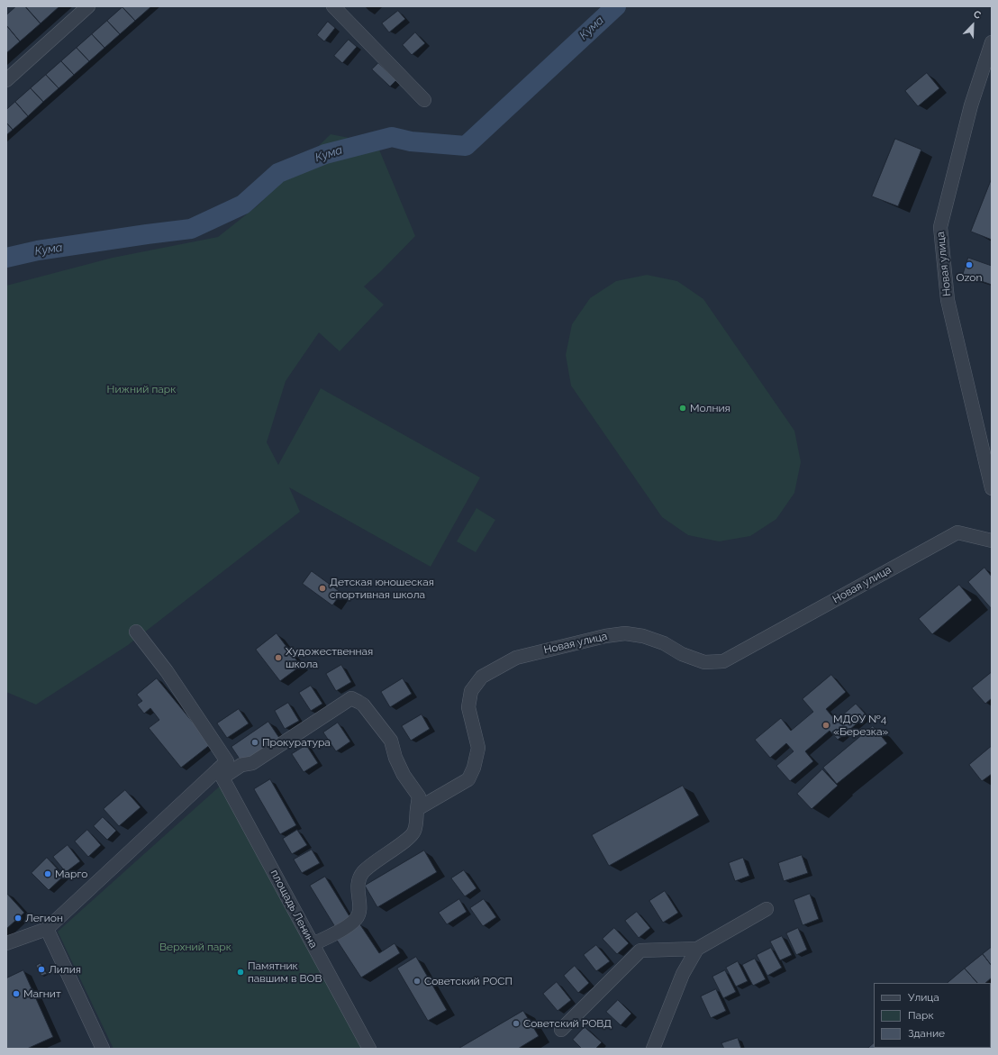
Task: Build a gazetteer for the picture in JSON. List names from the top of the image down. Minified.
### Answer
{"streets":{"street":["Новая улица","площадь Ленина"]},"water":["Кума"],"parks":["Нижний парк","Верхний парк"],"places":["Ozon","Молния","Детская юношеская спортивная школа","Художественная школа","МДОУ №4 «Березка»","Прокуратура","Марго","Легион","Лилия","Памятник павшим в ВОВ","Советский РОСП","Магнит","Советский РОВД"],"legend":["Улица","Парк","Здание"],"north":"top right"}
